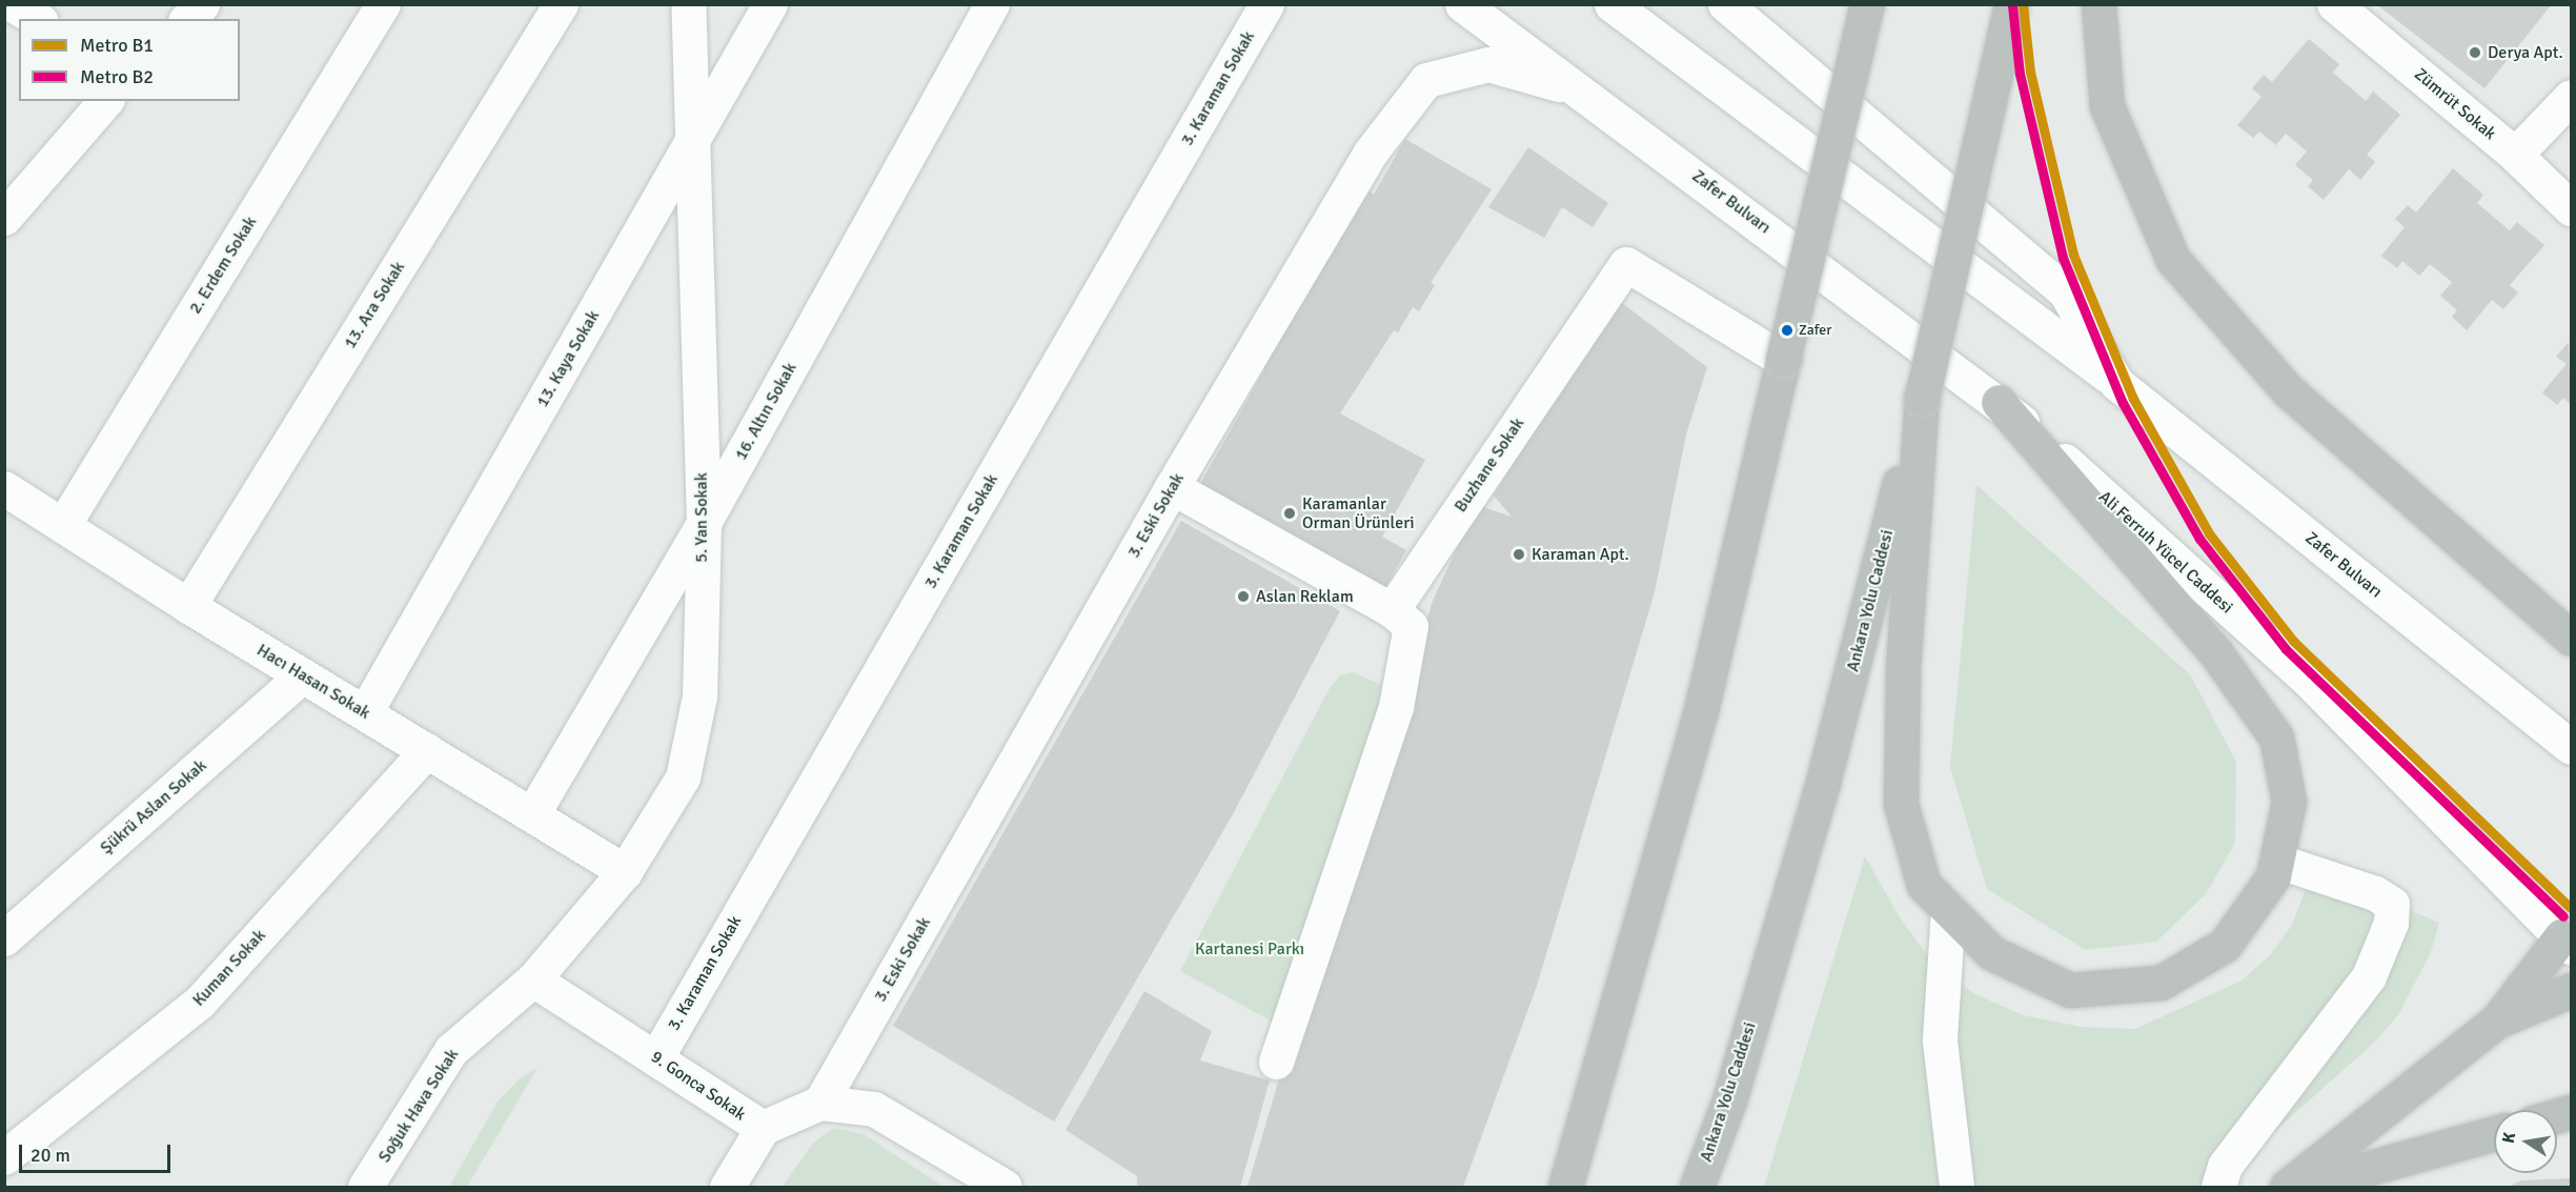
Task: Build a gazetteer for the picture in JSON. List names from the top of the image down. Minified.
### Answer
{"streets":{"highway":["Ankara Yolu Caddesi"],"street":["3. Karaman Sokak","Zümrüt Sokak","Zafer Bulvarı","2. Erdem Sokak","13. Ara Sokak","13. Kaya Sokak","16. Altın Sokak","Buzhane Sokak","3. Eski Sokak","5. Yan Sokak","Ali Ferruh Yücel Caddesi","Hacı Hasan Sokak","Şükrü Aslan Sokak","Kuman Sokak","9. Gonca Sokak","Soğuk Hava Sokak"]},"crossings":[["3. Karaman Sokak","9. Gonca Sokak"],["Zafer Bulvarı","3. Eski Sokak"],["Zafer Bulvarı","Ali Ferruh Yücel Caddesi"],["2. Erdem Sokak","Hacı Hasan Sokak"],["13. Ara Sokak","Hacı Hasan Sokak"],["13. Kaya Sokak","5. Yan Sokak"],["13. Kaya Sokak","Hacı Hasan Sokak"],["16. Altın Sokak","5. Yan Sokak"],["16. Altın Sokak","Hacı Hasan Sokak"],["3. Eski Sokak","9. Gonca Sokak"],["5. Yan Sokak","Hacı Hasan Sokak"],["5. Yan Sokak","9. Gonca Sokak"],["5. Yan Sokak","Soğuk Hava Sokak"],["Hacı Hasan Sokak","Şükrü Aslan Sokak"],["Hacı Hasan Sokak","Kuman Sokak"],["9. Gonca Sokak","Soğuk Hava Sokak"]],"parks":["Kartanesi Parkı"],"places":["Derya Apt.","Zafer","Karamanlar Orman Ürünleri","Karaman Apt.","Aslan Reklam"],"lines":["metro line B1","metro line B2"],"legend":["Metro B1","Metro B2"],"scale_bar":"20 m","north":"left"}
